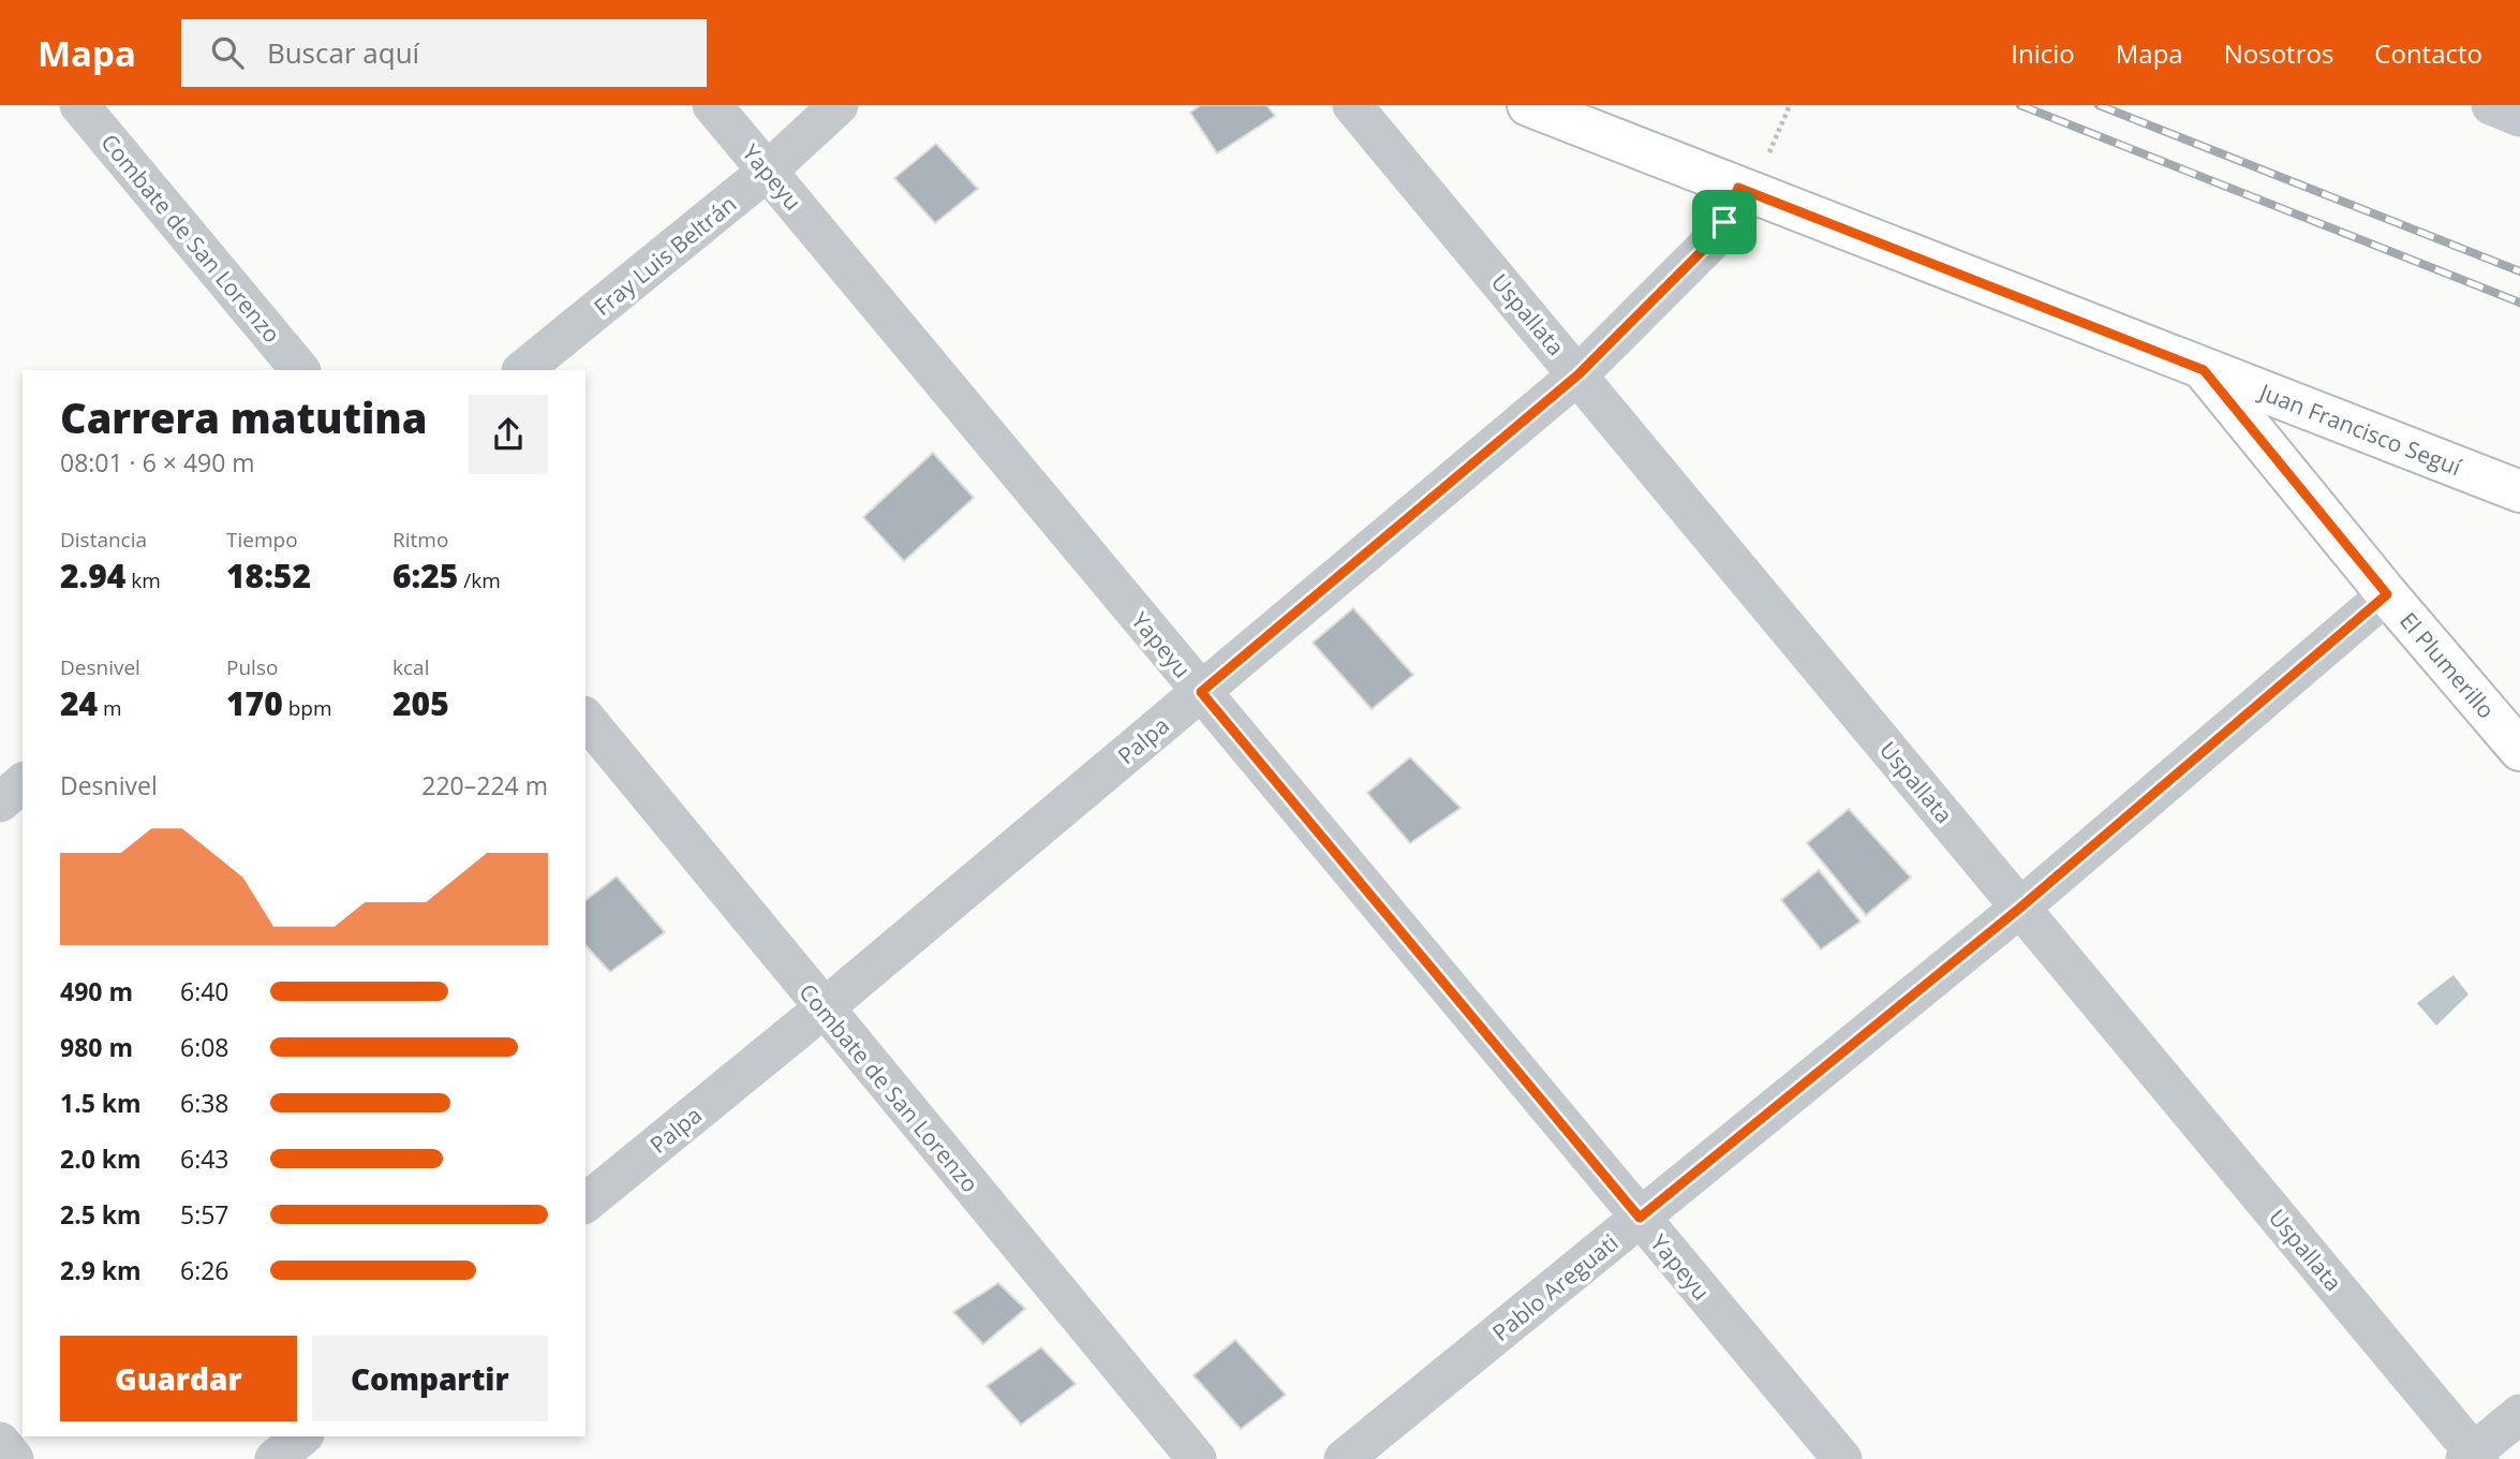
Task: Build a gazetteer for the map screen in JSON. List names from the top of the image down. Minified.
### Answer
{"streets":{"street":["Yapeyu","Combate de San Lorenzo","Fray Luis Beltrán","Uspallata","Juan Francisco Seguí","El Plumerillo","Palpa","Pablo Areguati"]},"crossings":[["Yapeyu","Fray Luis Beltrán"],["Yapeyu","Palpa"],["Yapeyu","Pablo Areguati"],["Combate de San Lorenzo","Palpa"],["Uspallata","Palpa"],["Uspallata","Pablo Areguati"],["Juan Francisco Seguí","El Plumerillo"],["Juan Francisco Seguí","Palpa"],["El Plumerillo","Pablo Areguati"]],"page":{"header":"Mapa","search":"Buscar aquí","nav":["Inicio","Mapa","Nosotros","Contacto"],"heading":["Carrera matutina","08:01 · 6 × 490 m"],"stats":[["Distancia","2.94 km"],["Tiempo","18:52"],["Ritmo","6:25 /km"],["Desnivel","24 m"],["Pulso","170 bpm"],["kcal","205"]],"chart":["Desnivel","220–224 m"],"list":[{"name":"490 m","note":"6:40"},{"name":"980 m","note":"6:08"},{"name":"1.5 km","note":"6:38"},{"name":"2.0 km","note":"6:43"},{"name":"2.5 km","note":"5:57"},{"name":"2.9 km","note":"6:26"}],"buttons":["Guardar","Compartir"]}}
